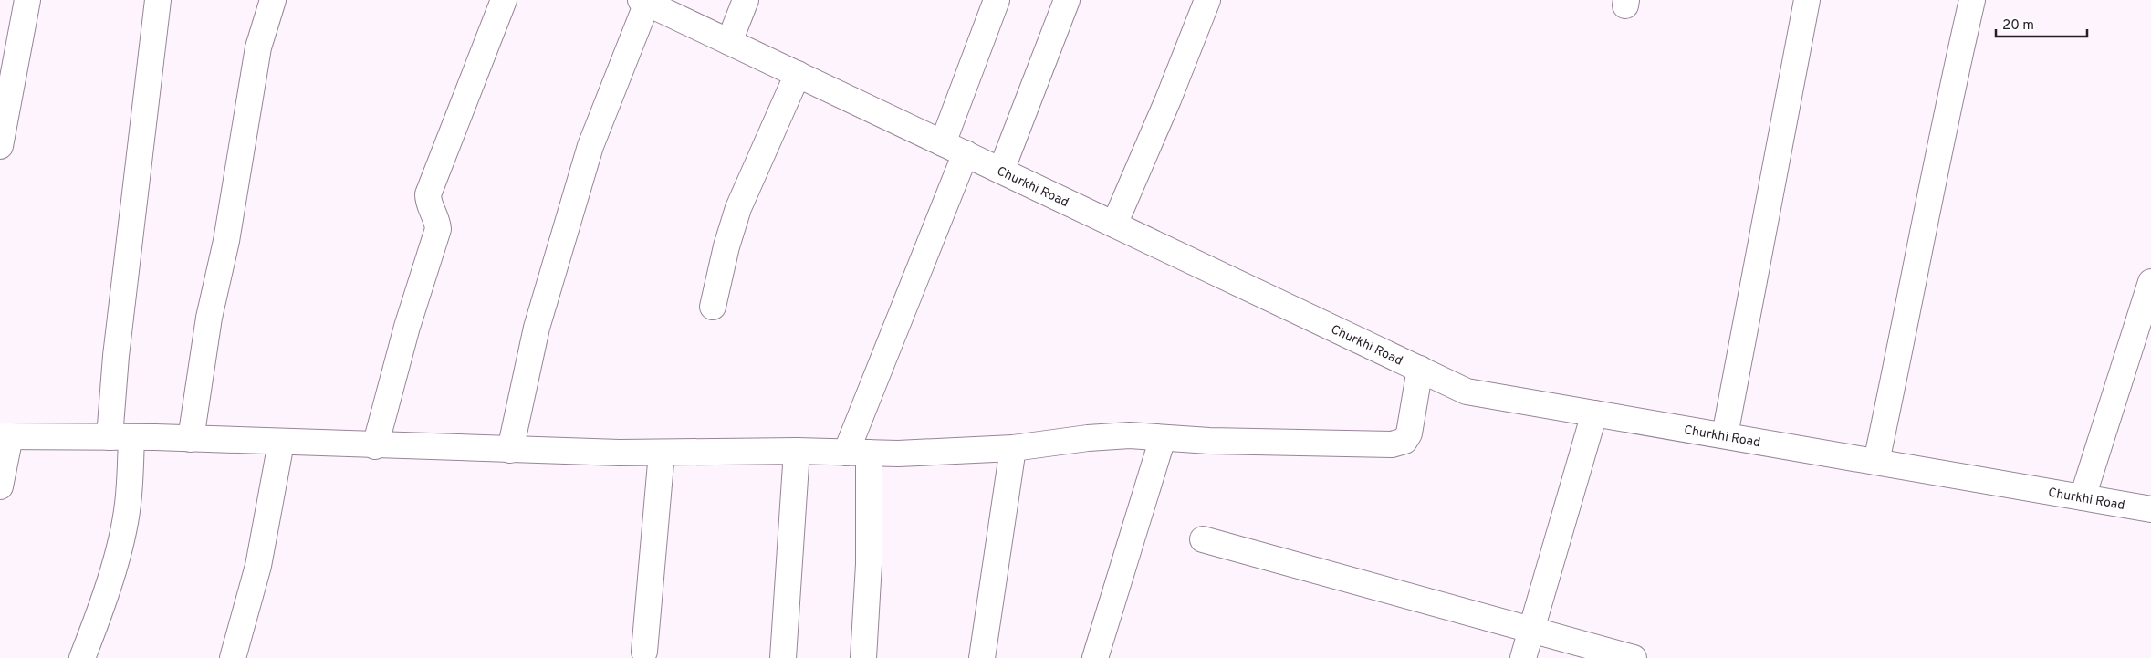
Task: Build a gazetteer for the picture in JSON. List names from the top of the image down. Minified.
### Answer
{"streets":{"street":["Churkhi Road"]},"scale_bar":"20 m"}
